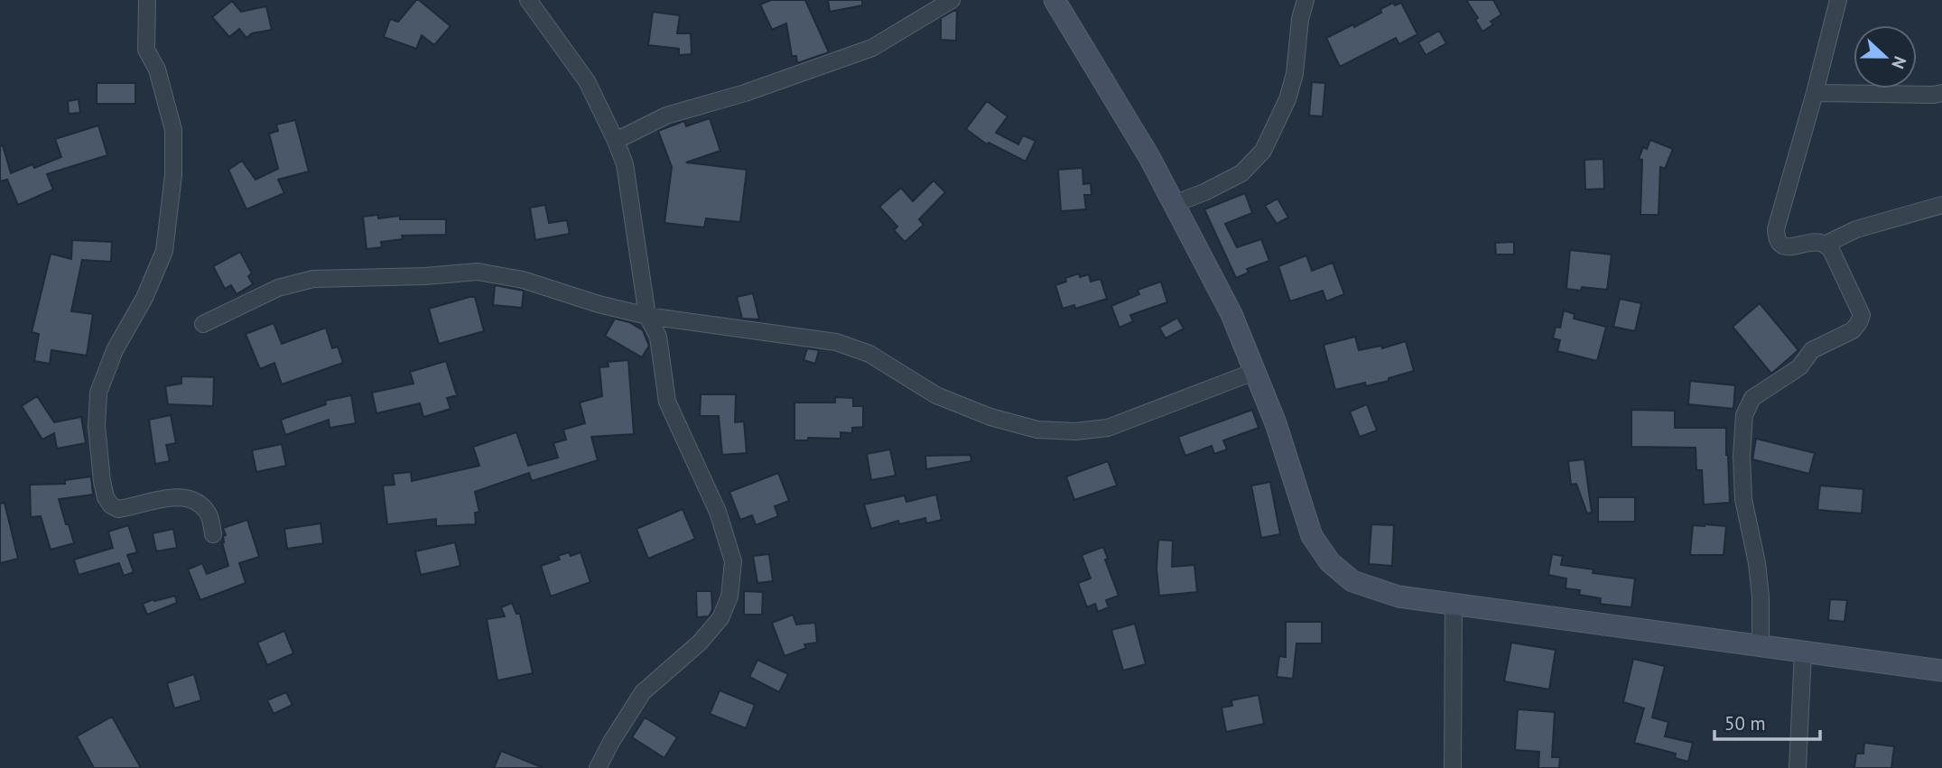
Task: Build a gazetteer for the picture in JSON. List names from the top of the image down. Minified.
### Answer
{"scale_bar":"50 m","north":"right"}
